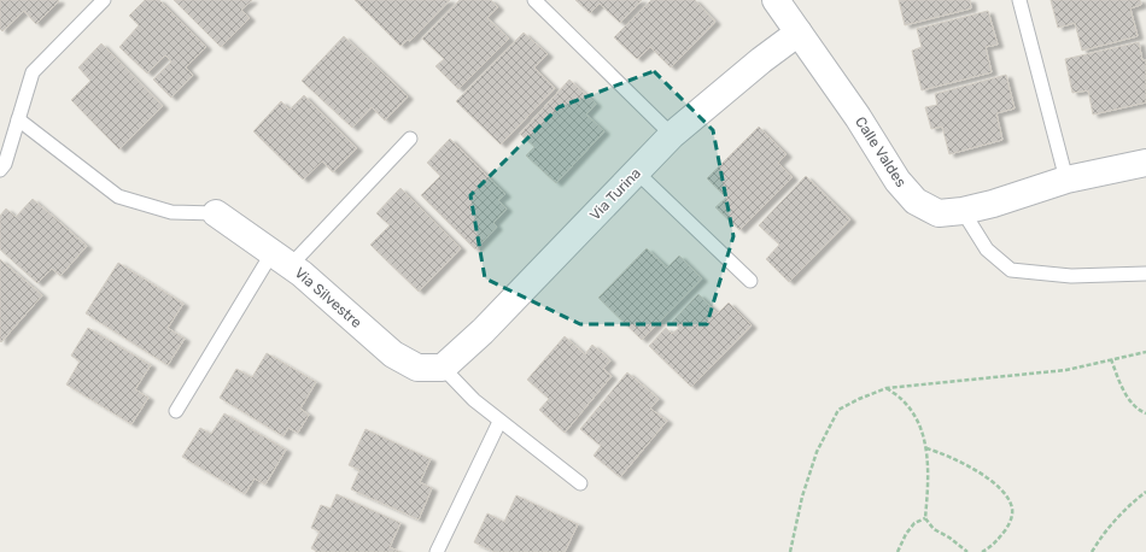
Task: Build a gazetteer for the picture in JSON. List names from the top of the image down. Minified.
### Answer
{"streets":{"street":["Calle Valdes","Via Turina","Via Silvestre"]},"crossings":[["Calle Valdes","Via Turina"],["Via Turina","Via Silvestre"]]}
